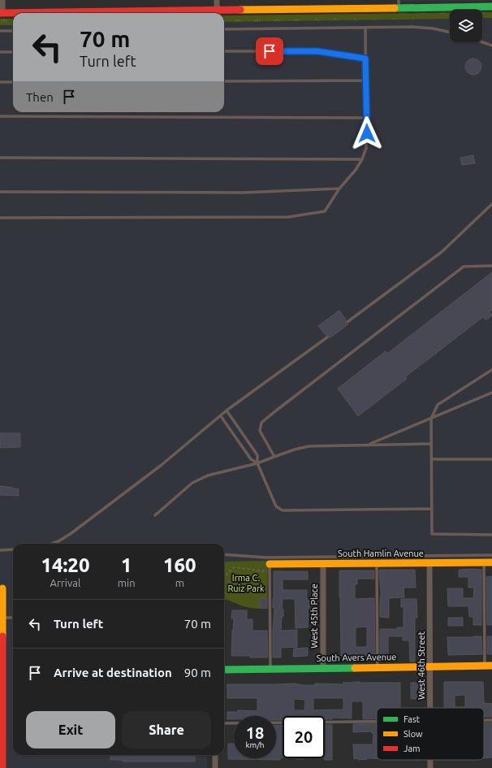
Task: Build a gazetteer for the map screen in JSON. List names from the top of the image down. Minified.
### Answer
{"streets":{"street":["South Hamlin Avenue","West 45th Place","South Avers Avenue","West 46th Street"]},"crossings":[["South Hamlin Avenue","West 45th Place"],["South Hamlin Avenue","West 46th Street"],["West 45th Place","South Avers Avenue"],["South Avers Avenue","West 46th Street"]],"parks":["Irma C. Ruiz Park"],"legend":["Fast","Slow","Jam"],"page":{"turn":["70 m","Turn left"],"then":"Then","eta":["14:20","Arrival","1","min","160","m"],"list":[{"name":"Turn left","value":"70 m"},{"name":"Arrive at destination","value":"90 m"}],"buttons":["Exit","Share"],"speed":"18 km/h","limit":"20"}}
